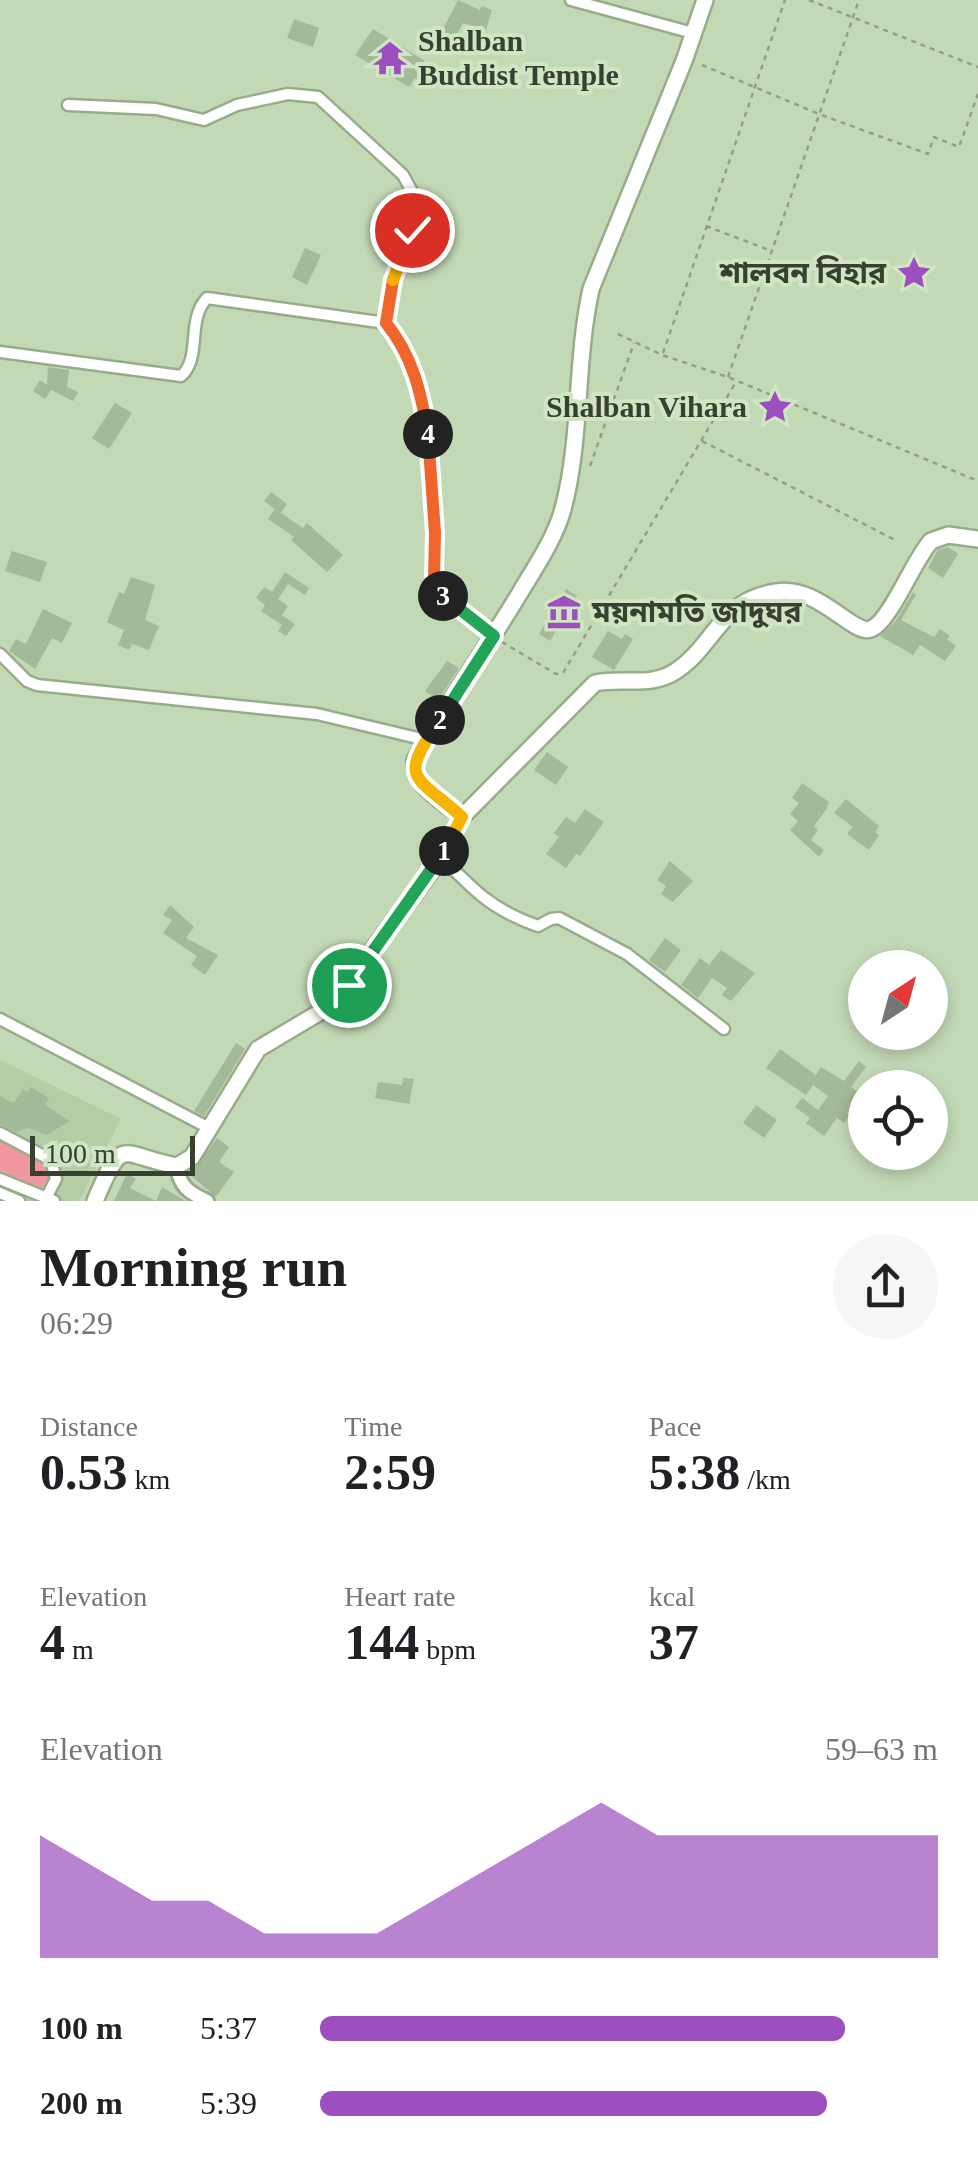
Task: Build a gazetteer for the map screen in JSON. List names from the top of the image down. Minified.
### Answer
{"places":{"temple":["Shalban Buddist Temple"],"place":["শালবন বিহার","Shalban Vihara"],"museum":["ময়নামতি জাদুঘর"]},"scale_bar":"100 m","north":"top right","page":{"pins":["4","3","2","1"],"scale":"100 m","heading":["Morning run","06:29"],"stats":[["Distance","0.53 km"],["Time","2:59"],["Pace","5:38 /km"],["Elevation","4 m"],["Heart rate","144 bpm"],["kcal","37"]],"chart":["Elevation","59–63 m"],"list":[{"name":"100 m","note":"5:37"},{"name":"200 m","note":"5:39"}]}}
